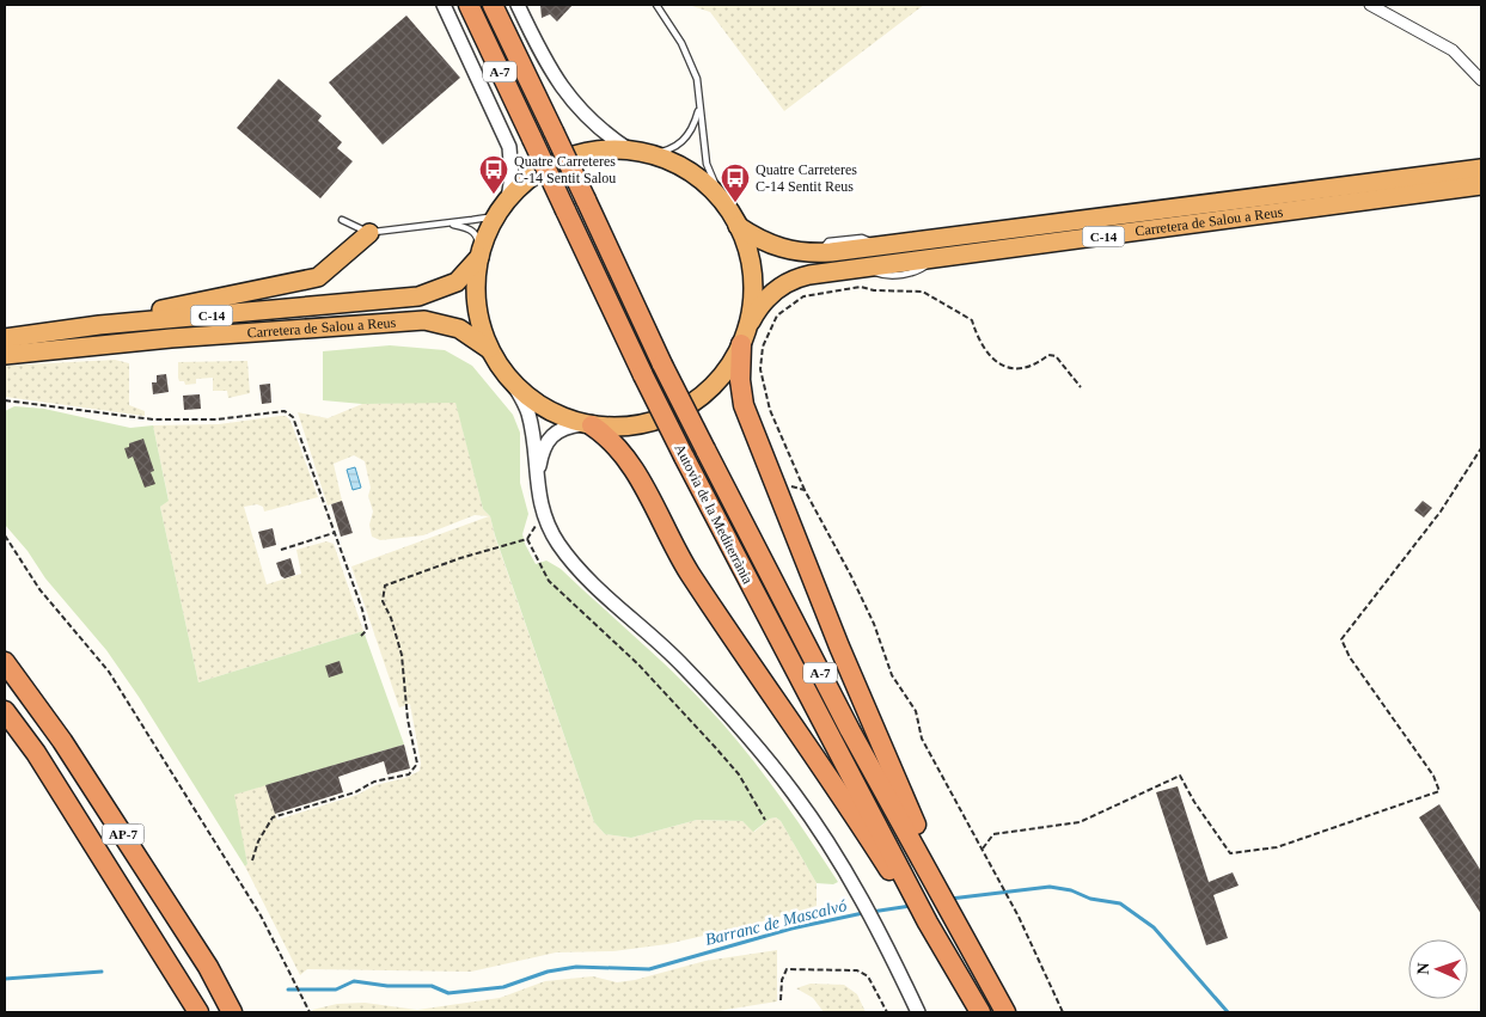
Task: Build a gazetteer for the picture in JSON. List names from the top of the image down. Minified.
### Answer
{"streets":{"highway":["A-7","Carretera de Salou a Reus","C-14","Autovia de la Mediterrània","AP-7"]},"crossings":[["Carretera de Salou a Reus","C-14"]],"water":["Barranc de Mascalvó"],"places":{"bus stop":["Quatre Carreteres C-14 Sentit Salou","Quatre Carreteres C-14 Sentit Reus"]},"north":"left"}
